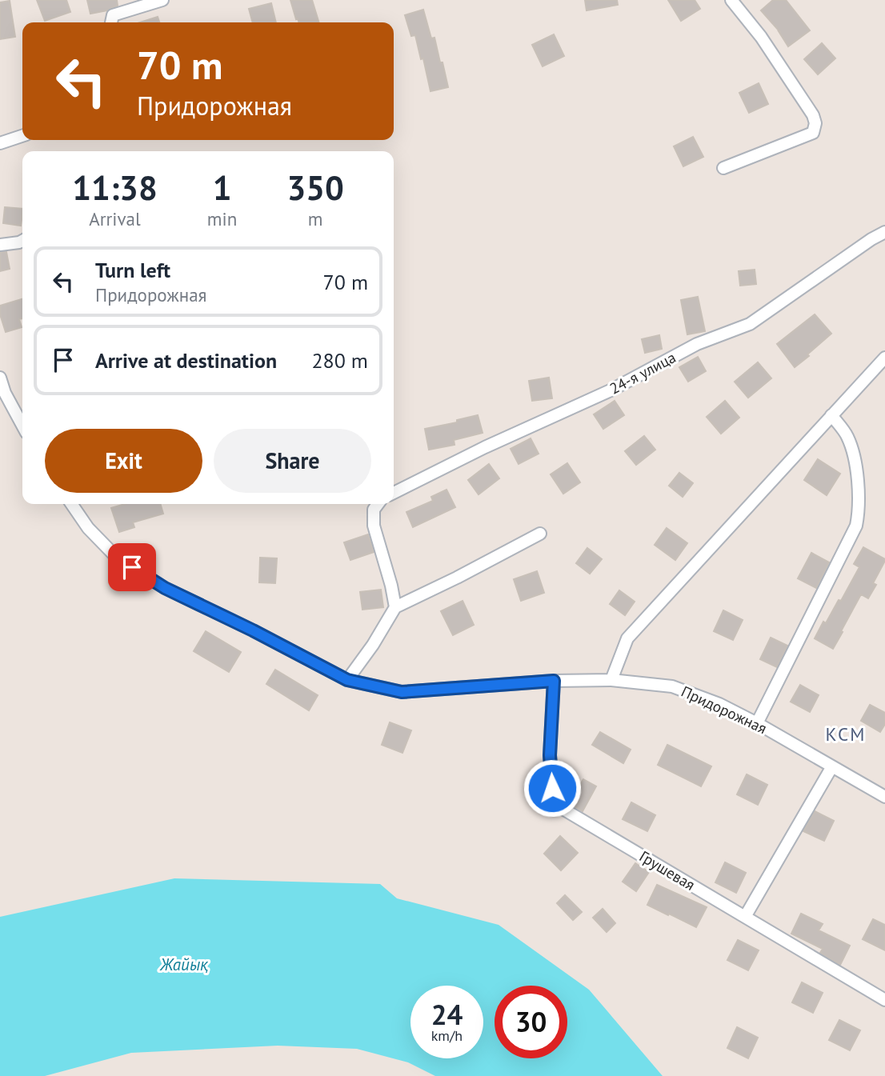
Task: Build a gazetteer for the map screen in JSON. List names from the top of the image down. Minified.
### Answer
{"streets":{"street":["24-я улица","Придорожная","Грушевая"]},"crossings":[["Придорожная","Грушевая"]],"districts":["КСМ"],"water":["Жайық"],"page":{"turn":["70 m","Придорожная"],"eta":["11:38","Arrival","1","min","350","m"],"list":[{"name":"Turn left","note":"Придорожная","value":"70 m"},{"name":"Arrive at destination","value":"280 m"}],"buttons":["Exit","Share"],"speed":"24 km/h","limit":"30"}}
